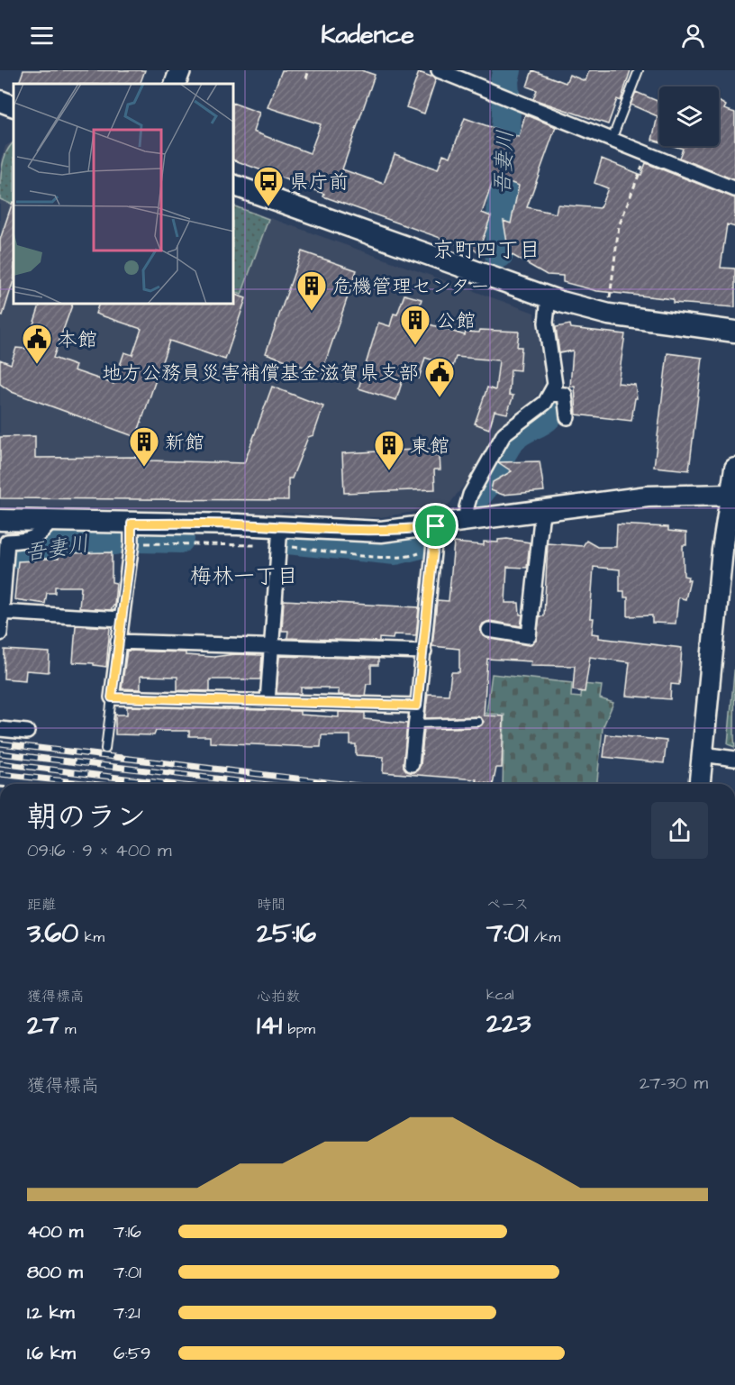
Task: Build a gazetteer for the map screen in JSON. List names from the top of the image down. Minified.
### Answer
{"districts":["京町四丁目","梅林一丁目"],"water":["吾妻川"],"places":{"bus stop":["県庁前"],"building":["危機管理センター","公館","新館","東館"],"public building":["本館","地方公務員災害補償基金滋賀県支部"]},"page":{"header":"Kadence","heading":["朝のラン","09:16 · 9 × 400 m"],"stats":[["距離","3.60 km"],["時間","25:16"],["ペース","7:01 /km"],["獲得標高","27 m"],["心拍数","141 bpm"],["kcal","223"]],"chart":["獲得標高","27–30 m"],"list":[{"name":"400 m","note":"7:16"},{"name":"800 m","note":"7:01"},{"name":"1.2 km","note":"7:21"},{"name":"1.6 km","note":"6:59"}]}}
